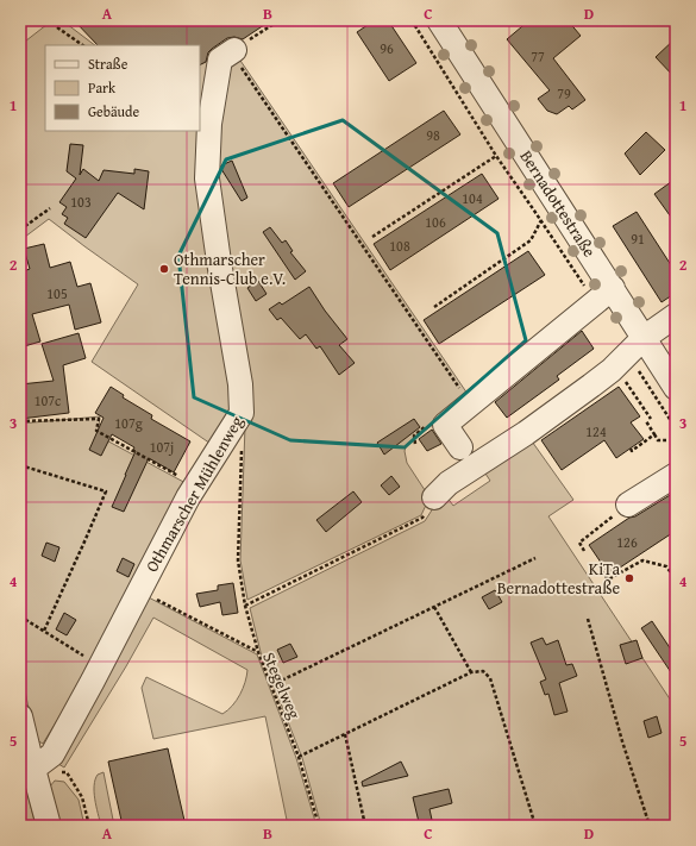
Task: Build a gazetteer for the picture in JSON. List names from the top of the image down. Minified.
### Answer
{"streets":{"street":["Bernadottestraße","Othmarscher Mühlenweg"],"path":["Stegelweg"]},"crossings":[["Othmarscher Mühlenweg","Stegelweg"]],"places":["Othmarscher Tennis-Club e.V.","KiTa Bernadottestraße"],"house_numbers":["96","77","79","98","104","103","106","91","108","105","107c","107g","124","107j","126"],"legend":["Straße","Park","Gebäude"],"grid":{"columns":["A","B","C","D"],"rows":["1","2","3","4","5"]}}
